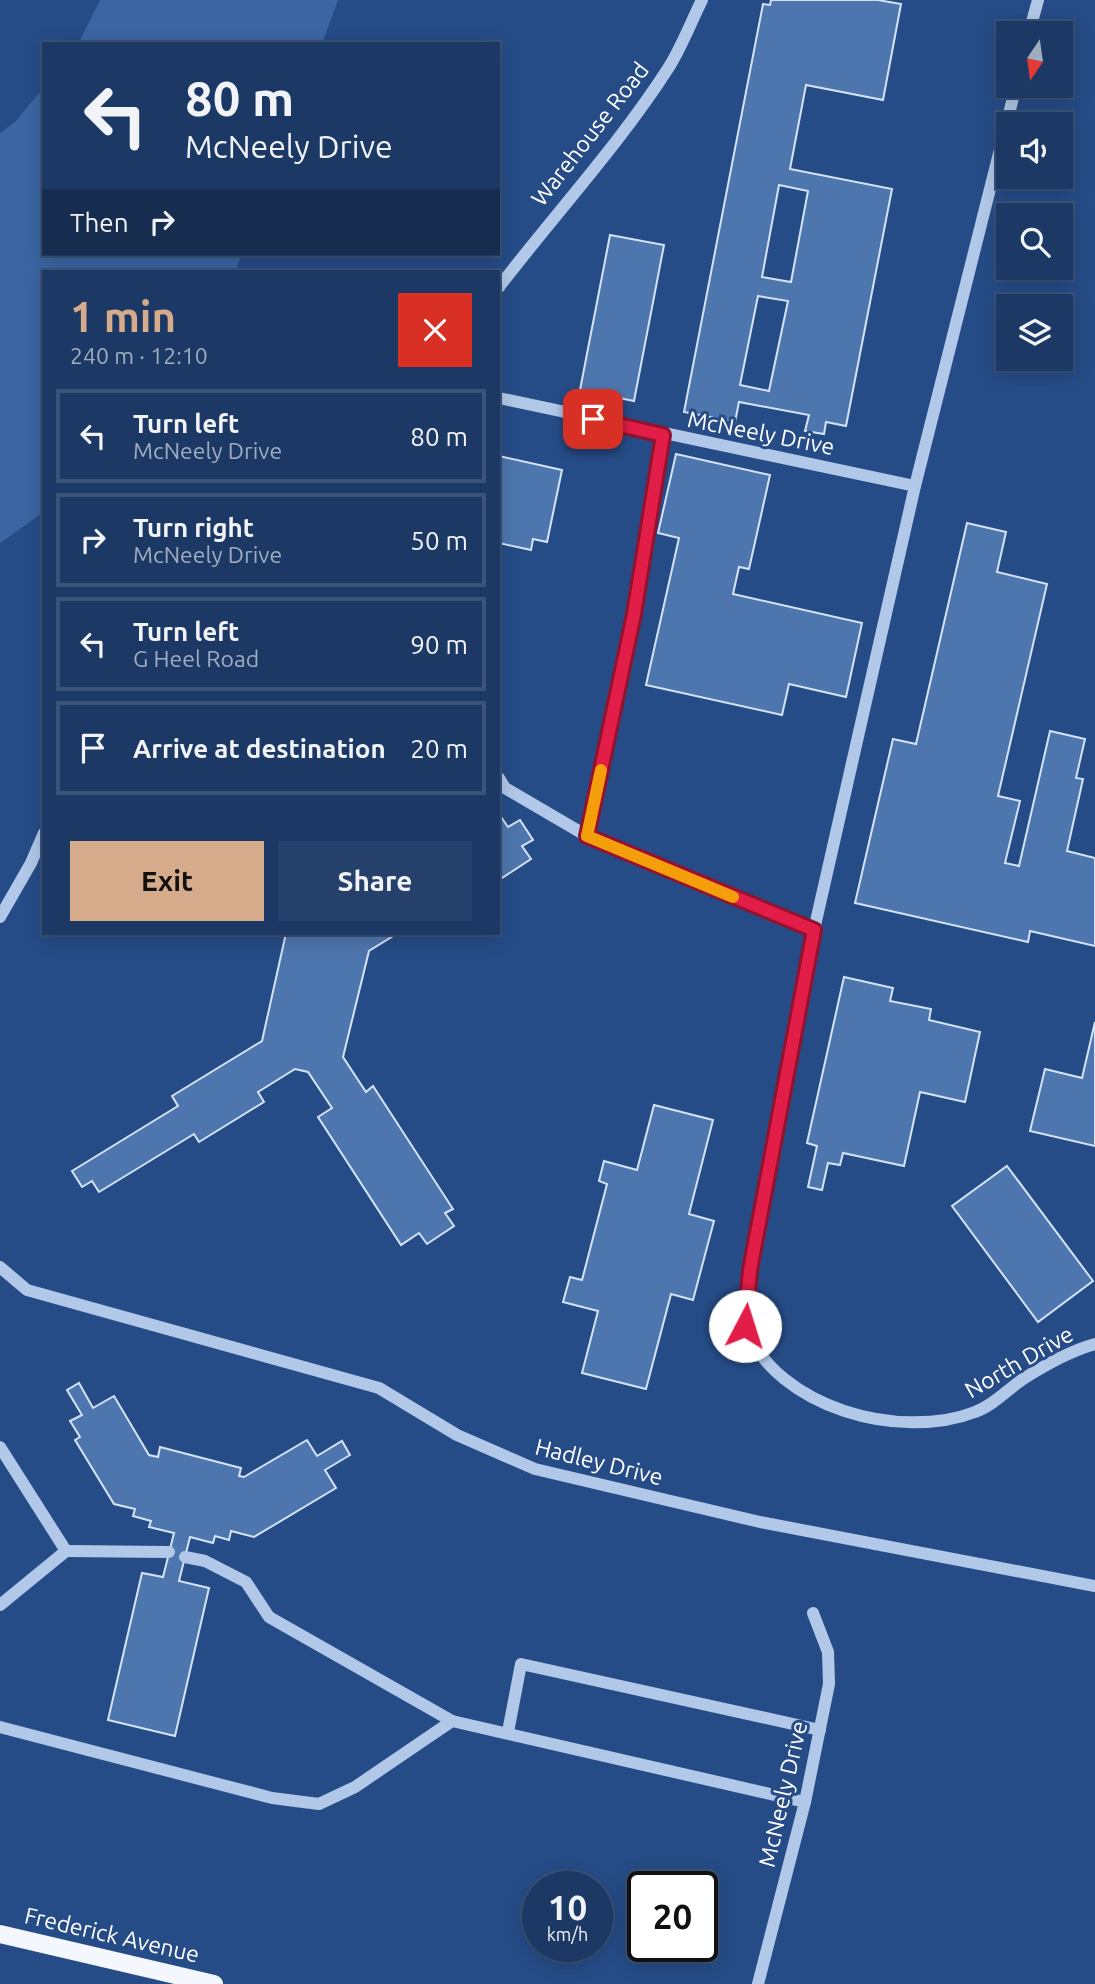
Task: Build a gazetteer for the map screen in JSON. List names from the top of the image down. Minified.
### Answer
{"streets":{"main road":["Frederick Avenue"],"street":["Warehouse Road","McNeely Drive","North Drive","Hadley Drive"]},"north":"bottom","page":{"turn":["80 m","McNeely Drive"],"then":"Then","heading":["1 min","240 m · 12:10"],"list":[{"name":"Turn left","note":"McNeely Drive","value":"80 m"},{"name":"Turn right","note":"McNeely Drive","value":"50 m"},{"name":"Turn left","note":"G Heel Road","value":"90 m"},{"name":"Arrive at destination","value":"20 m"}],"buttons":["Exit","Share"],"speed":"10 km/h","limit":"20"}}
